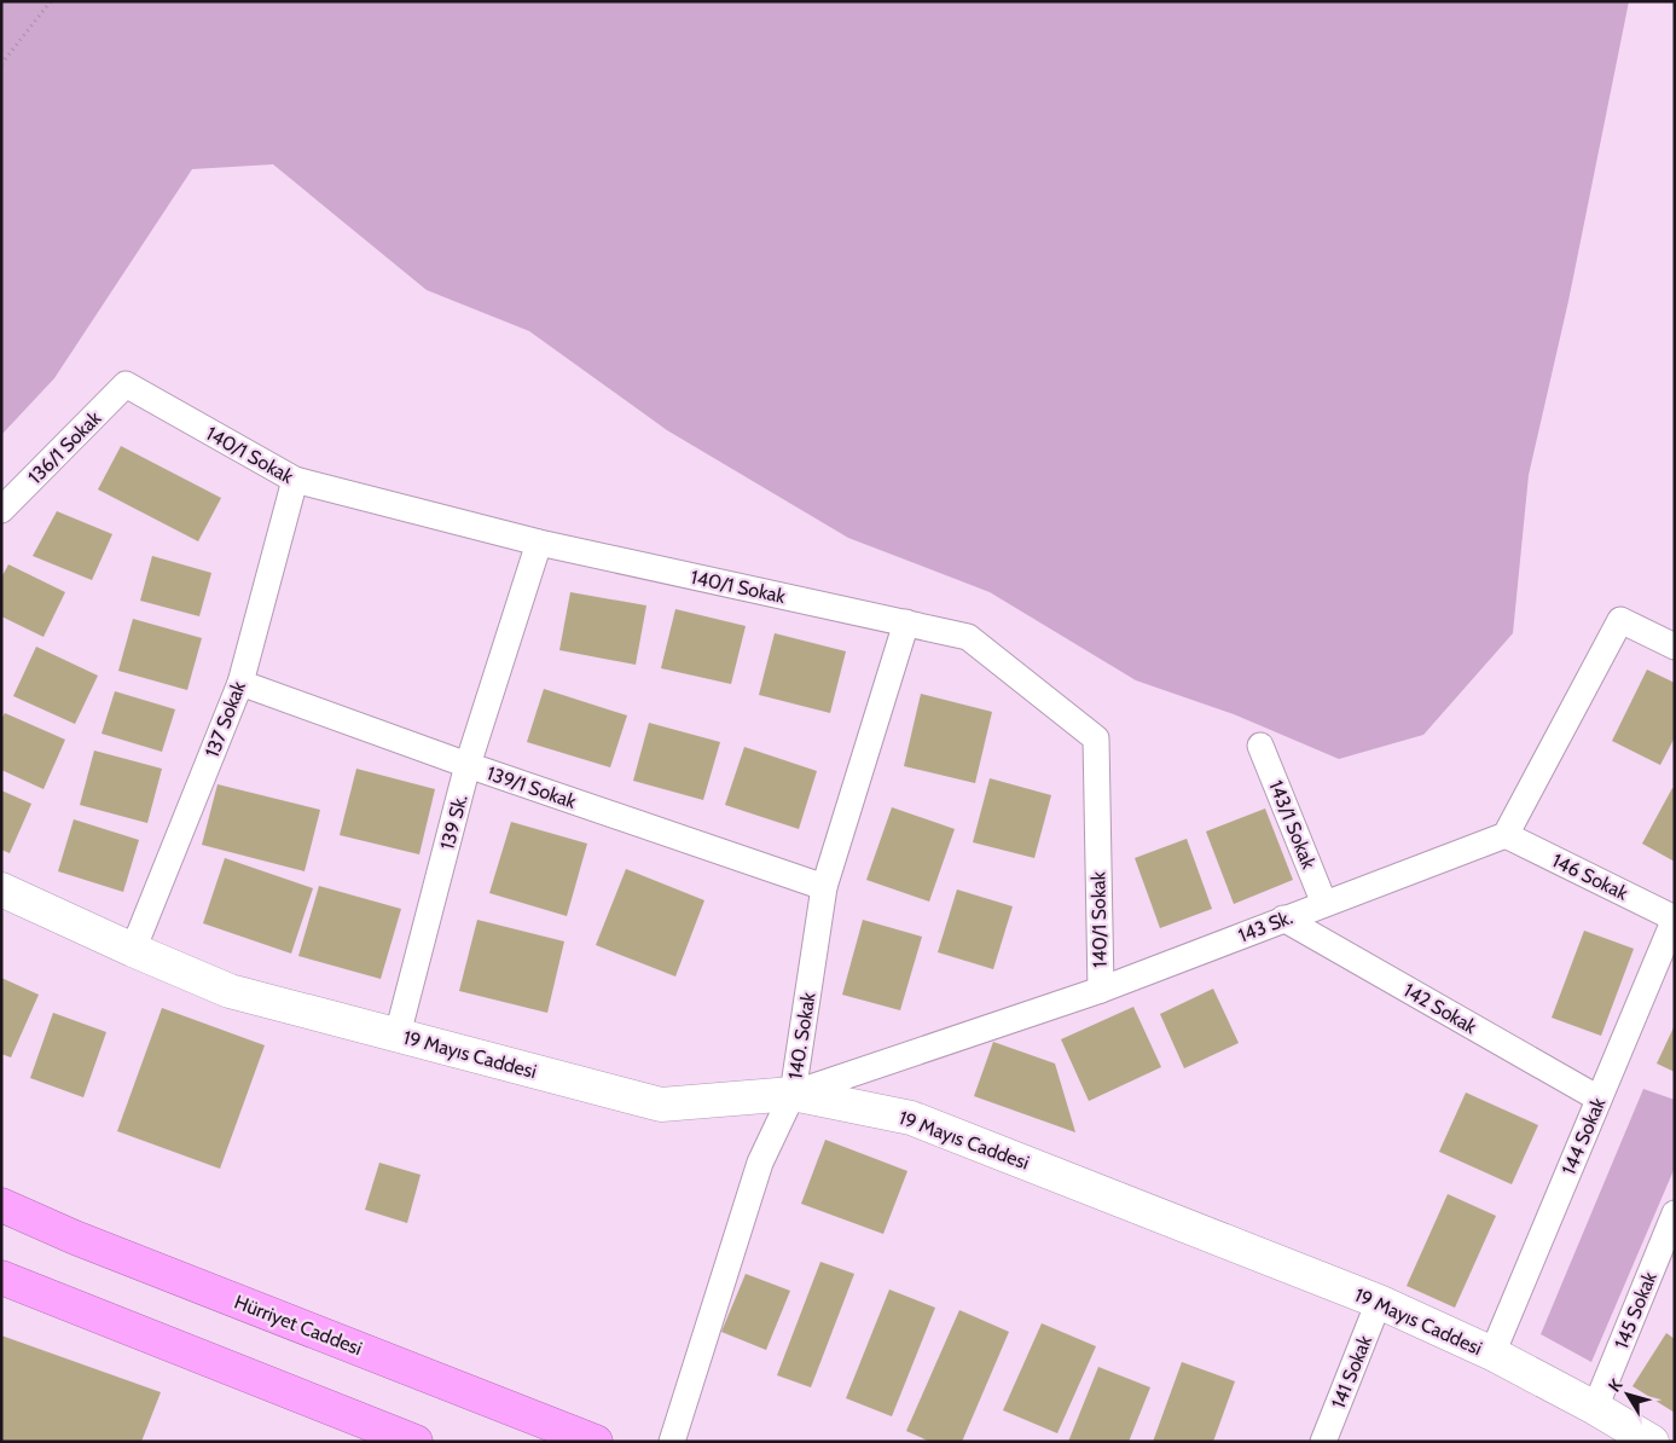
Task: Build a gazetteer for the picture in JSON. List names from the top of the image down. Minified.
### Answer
{"streets":{"highway":["Hürriyet Caddesi"],"street":["136/1 Sokak","140/1 Sokak","137 Sokak","139/1 Sokak","139 Sk.","143/1 Sokak","146 Sokak","143 Sk.","142 Sokak","140. Sokak","19 Mayıs Caddesi","144 Sokak","145 Sokak","141 Sokak"]},"crossings":[["136/1 Sokak","140/1 Sokak"],["140/1 Sokak","137 Sokak"],["140/1 Sokak","139 Sk."],["140/1 Sokak","143 Sk."],["140/1 Sokak","140. Sokak"],["137 Sokak","139/1 Sokak"],["137 Sokak","19 Mayıs Caddesi"],["139/1 Sokak","139 Sk."],["139/1 Sokak","140. Sokak"],["139 Sk.","19 Mayıs Caddesi"],["143/1 Sokak","143 Sk."],["146 Sokak","143 Sk."],["146 Sokak","144 Sokak"],["143 Sk.","142 Sokak"],["143 Sk.","140. Sokak"],["143 Sk.","19 Mayıs Caddesi"],["142 Sokak","144 Sokak"],["140. Sokak","19 Mayıs Caddesi"],["19 Mayıs Caddesi","144 Sokak"],["19 Mayıs Caddesi","145 Sokak"],["19 Mayıs Caddesi","141 Sokak"]],"north":"top left"}
